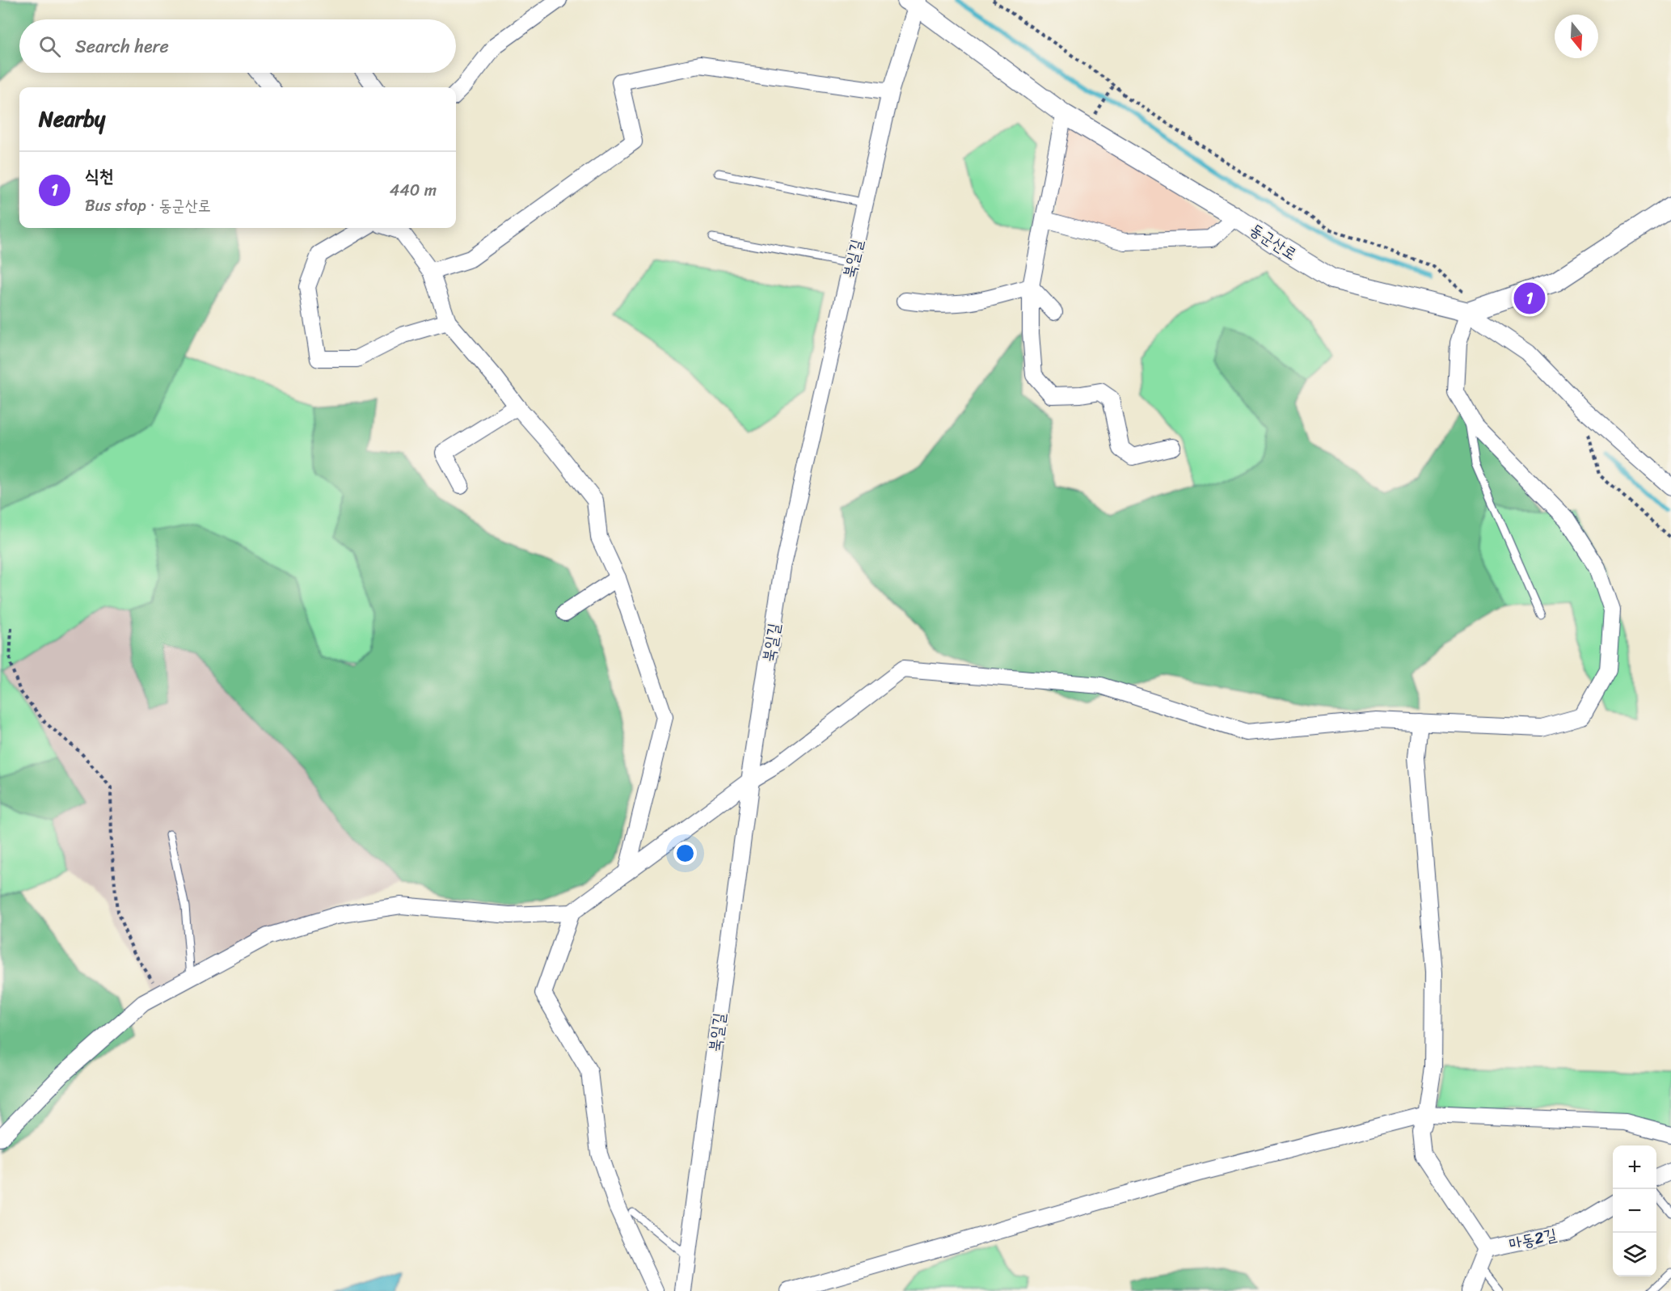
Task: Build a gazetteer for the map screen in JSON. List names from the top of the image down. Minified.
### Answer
{"streets":{"street":["동군산로","북일길","마동2길"]},"crossings":[["동군산로","북일길"]],"north":"bottom","page":{"search":"Search here","heading":"Nearby","list":[{"mark":"1","name":"식천","note":"Bus stop · 동군산로","value":"440 m"}],"pins":"1","map_buttons":["+","−"]}}
